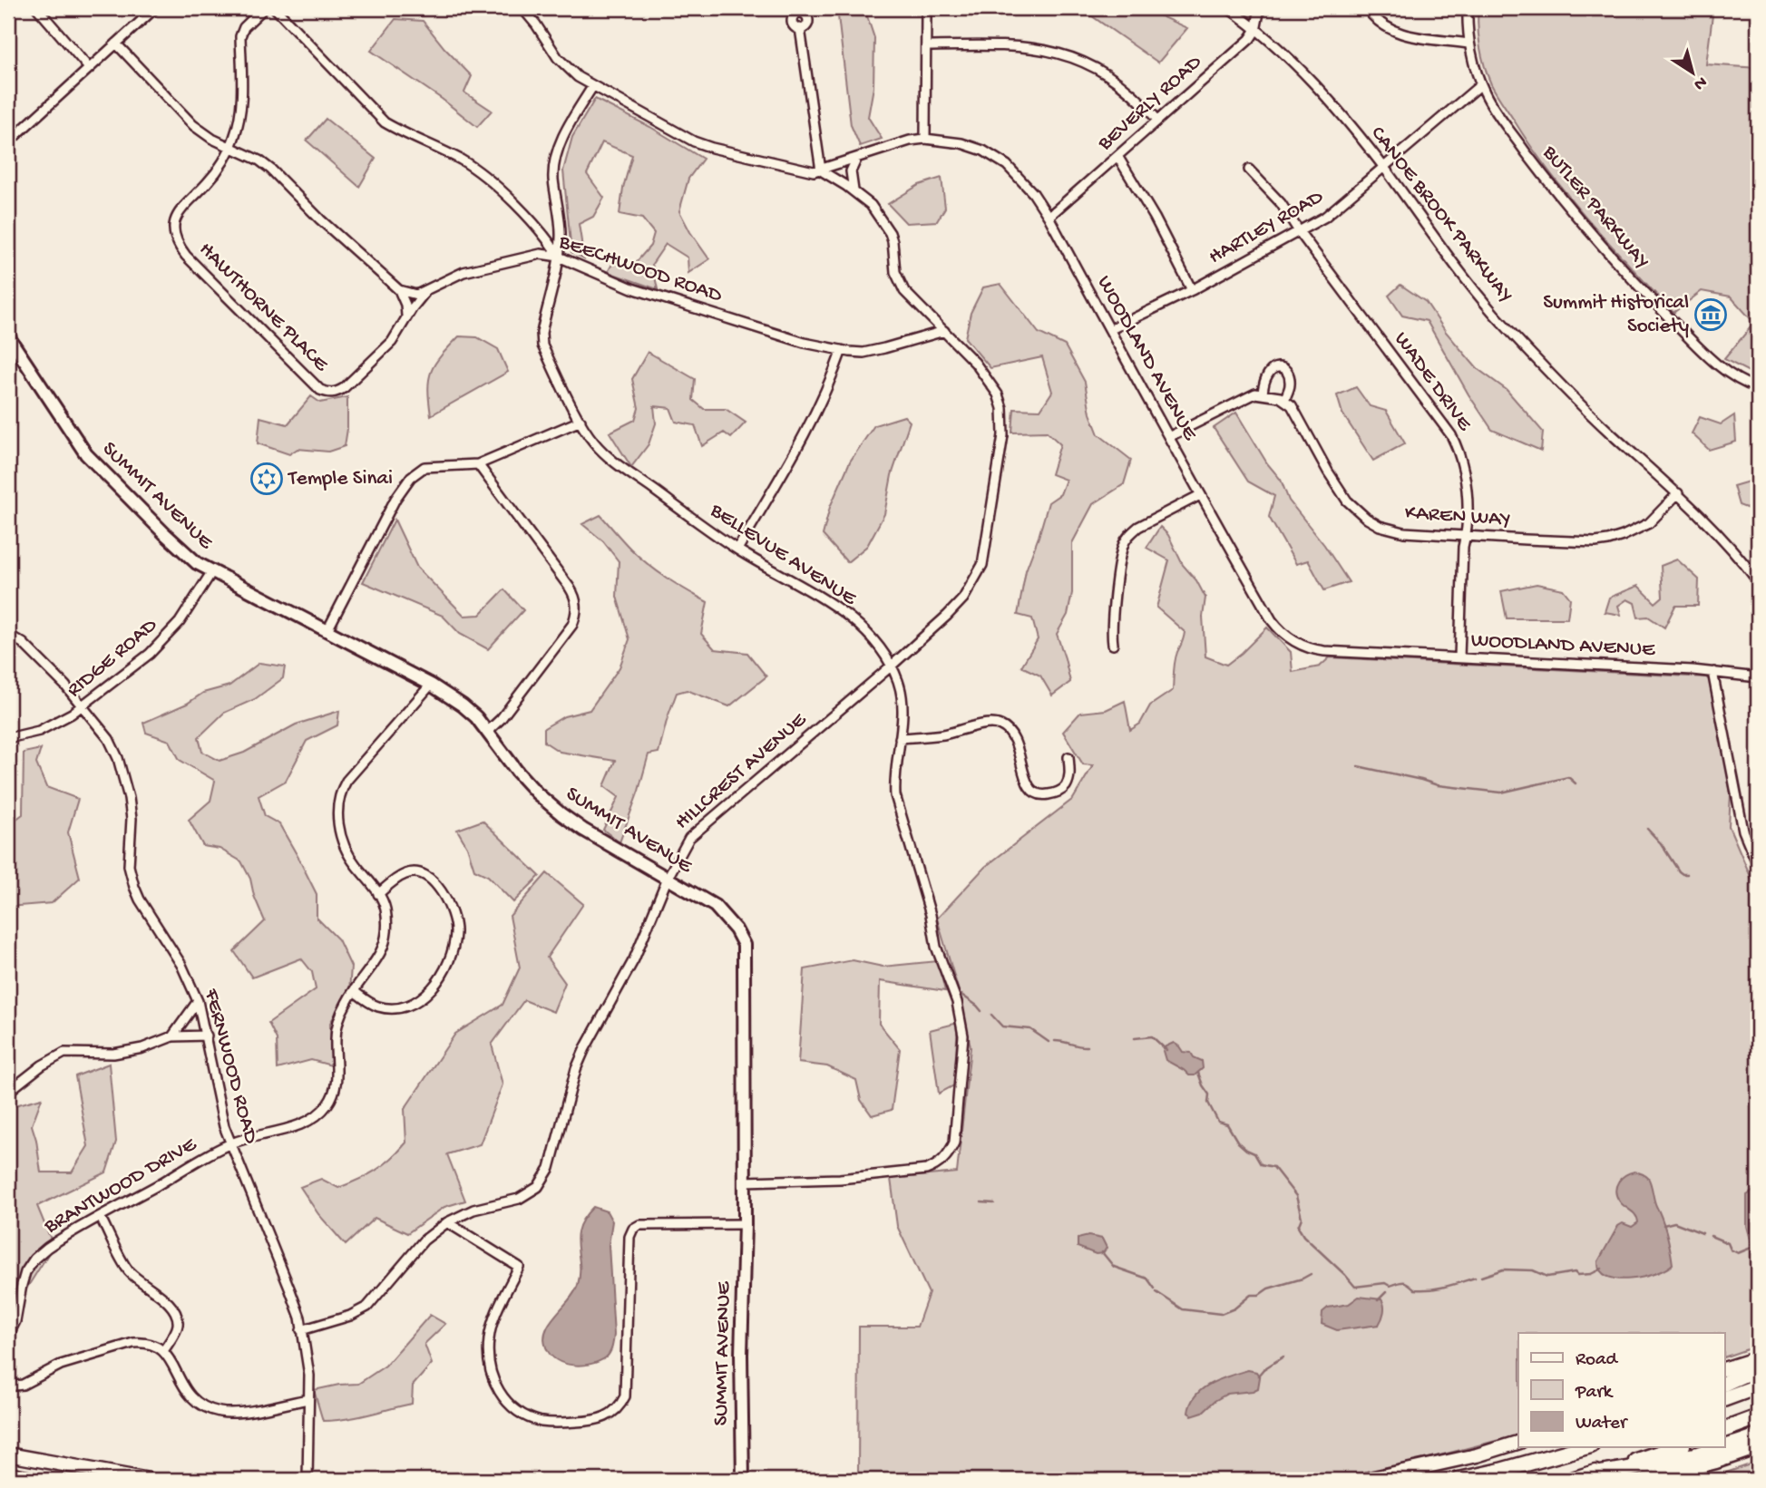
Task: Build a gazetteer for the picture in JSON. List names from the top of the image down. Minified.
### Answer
{"streets":{"street":["BEVERLY ROAD","BUTLER PARKWAY","CANOE BROOK PARKWAY","HARTLEY ROAD","BEECHWOOD ROAD","HAWTHORNE PLACE","WOODLAND AVENUE","WADE DRIVE","SUMMIT AVENUE","KAREN WAY","BELLEVUE AVENUE","RIDGE ROAD","HILLCREST AVENUE","FERNWOOD ROAD","BRANTWOOD DRIVE"]},"crossings":[["BEVERLY ROAD","CANOE BROOK PARKWAY"],["BEVERLY ROAD","WOODLAND AVENUE"],["BUTLER PARKWAY","HARTLEY ROAD"],["CANOE BROOK PARKWAY","HARTLEY ROAD"],["CANOE BROOK PARKWAY","KAREN WAY"],["HARTLEY ROAD","WOODLAND AVENUE"],["HARTLEY ROAD","WADE DRIVE"],["BEECHWOOD ROAD","HAWTHORNE PLACE"],["BEECHWOOD ROAD","BELLEVUE AVENUE"],["BEECHWOOD ROAD","HILLCREST AVENUE"],["WOODLAND AVENUE","WADE DRIVE"],["WOODLAND AVENUE","BELLEVUE AVENUE"],["WOODLAND AVENUE","HILLCREST AVENUE"],["WADE DRIVE","KAREN WAY"],["SUMMIT AVENUE","BELLEVUE AVENUE"],["SUMMIT AVENUE","RIDGE ROAD"],["SUMMIT AVENUE","HILLCREST AVENUE"],["BELLEVUE AVENUE","HILLCREST AVENUE"],["RIDGE ROAD","FERNWOOD ROAD"],["HILLCREST AVENUE","FERNWOOD ROAD"],["FERNWOOD ROAD","BRANTWOOD DRIVE"]],"places":{"museum":["Summit Historical Society"],"synagogue":["Temple Sinai"]},"legend":["Road","Park","Water"],"north":"bottom right"}
